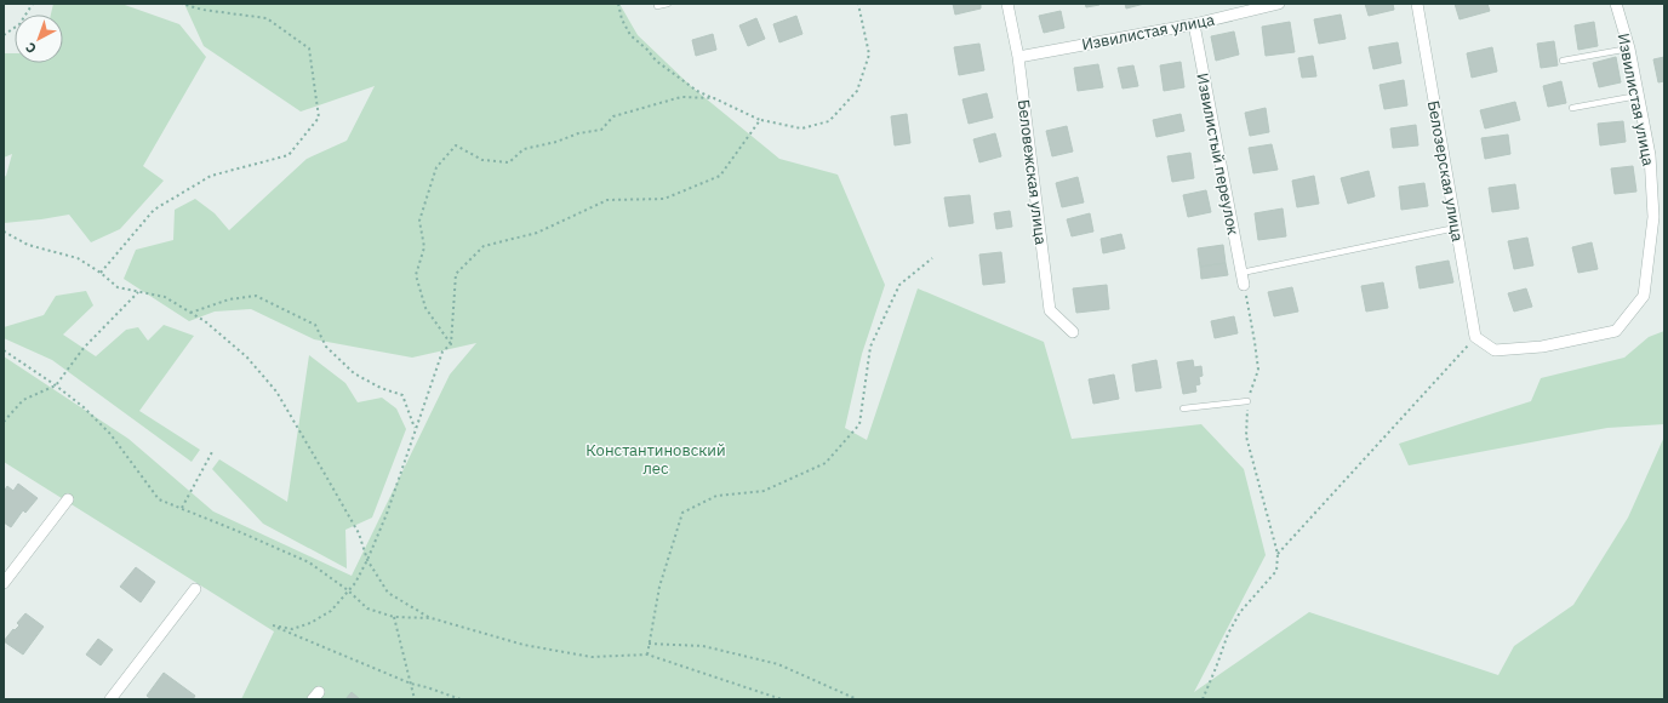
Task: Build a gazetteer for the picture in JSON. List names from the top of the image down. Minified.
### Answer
{"streets":{"street":["Извилистая улица","Извилистый переулок","Белозерская улица","Беловежская улица"]},"crossings":[["Извилистая улица","Извилистый переулок"],["Извилистая улица","Белозерская улица"],["Извилистая улица","Беловежская улица"]],"parks":["Константиновский лес"],"north":"bottom left"}
